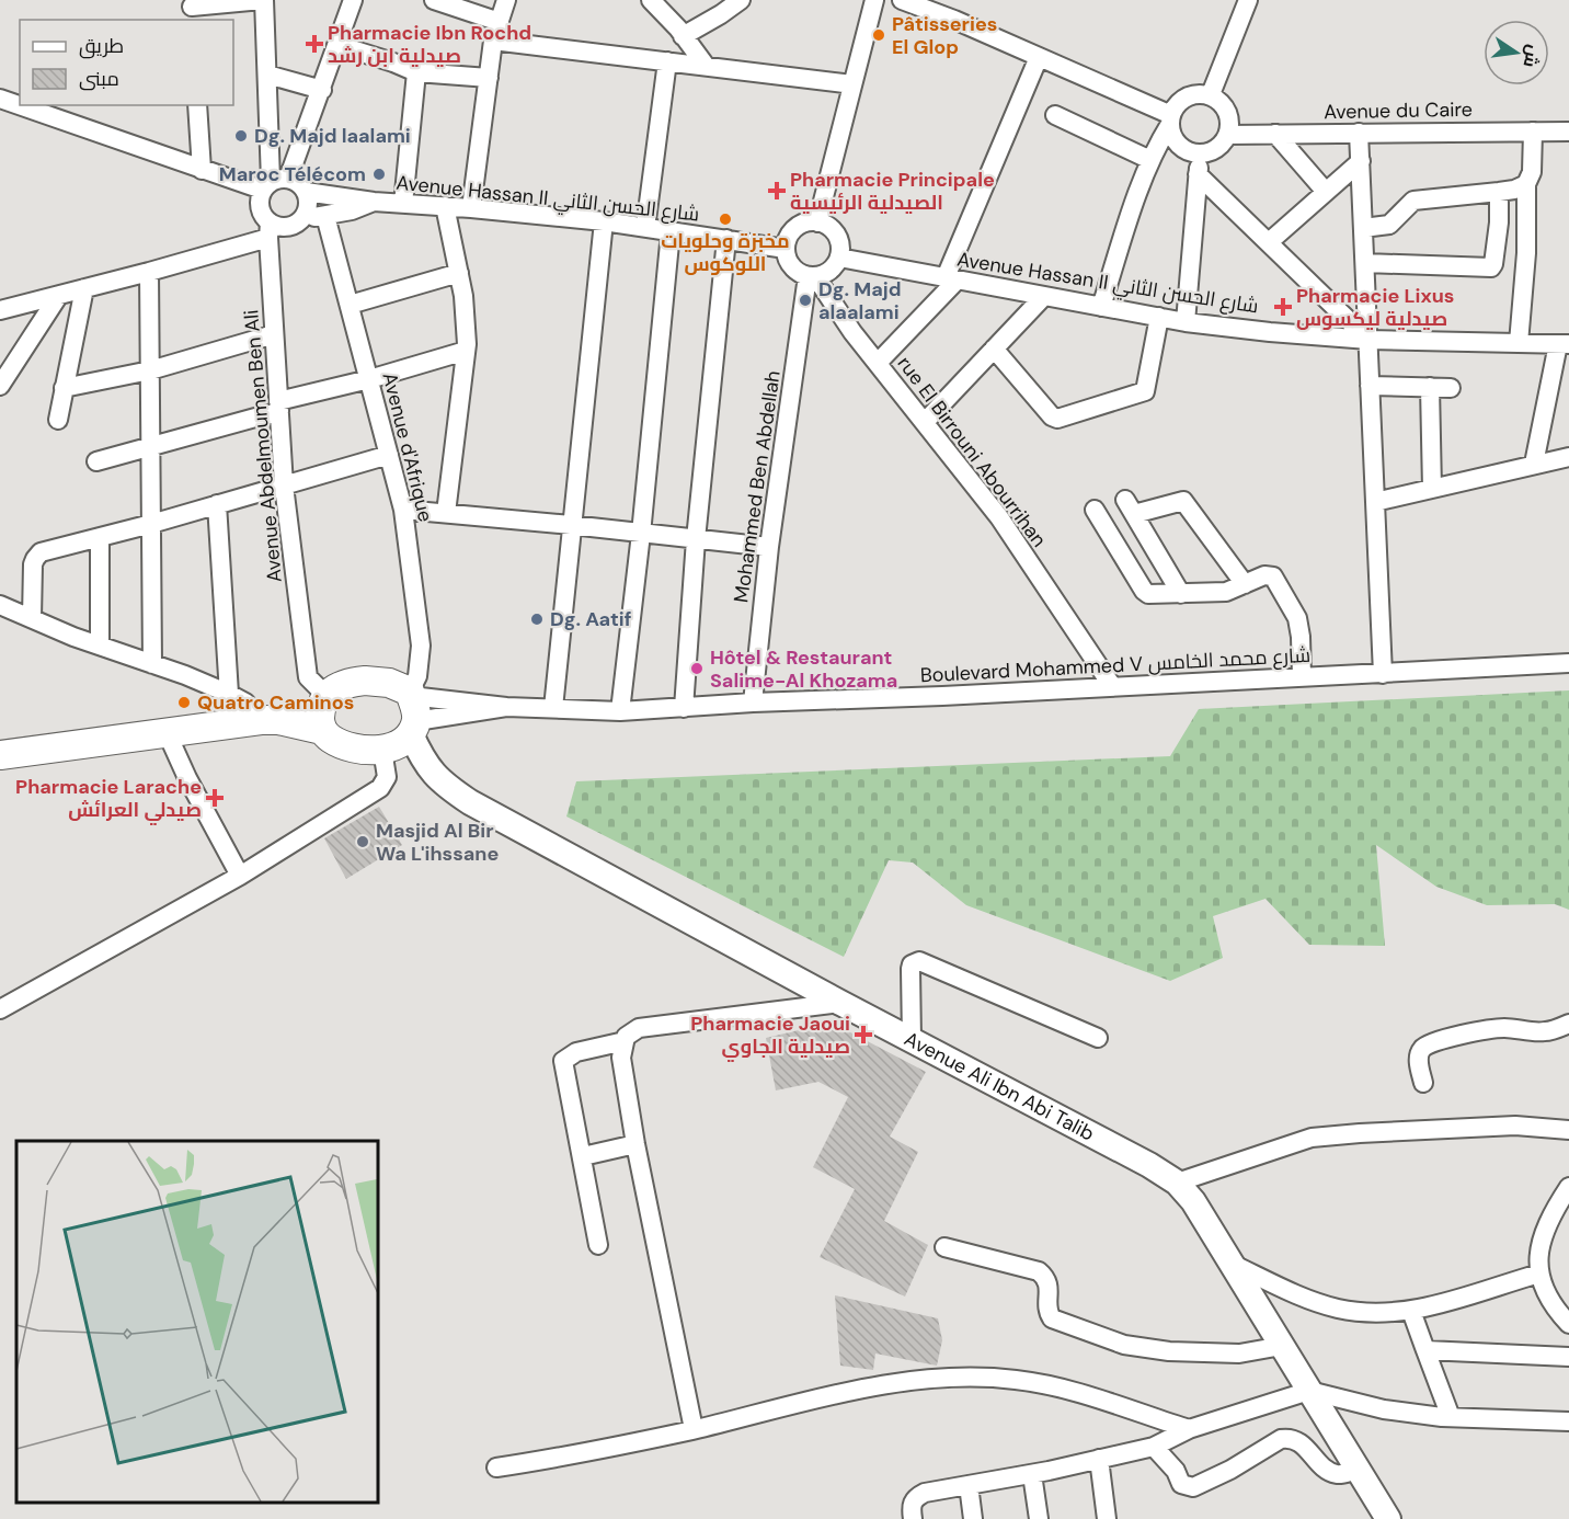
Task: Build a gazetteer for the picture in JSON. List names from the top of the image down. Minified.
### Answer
{"streets":{"main road":["Avenue Ali Ibn Abi Talib"],"street":["Avenue du Caire","Avenue Hassan II شارع الحسن الثاني","Avenue Abdelmoumen Ben Ali","Avenue d'Afrique","rue El Birrouni Abourrihan","Mohammed Ben Abdellah","Boulevard Mohammed V شارع محمد الخامس"]},"crossings":[["Avenue Hassan II شارع الحسن الثاني","Avenue Abdelmoumen Ben Ali"],["Avenue Hassan II شارع الحسن الثاني","rue El Birrouni Abourrihan"],["Avenue Hassan II شارع الحسن الثاني","Mohammed Ben Abdellah"],["Avenue Abdelmoumen Ben Ali","Avenue d'Afrique"],["Avenue Abdelmoumen Ben Ali","Boulevard Mohammed V شارع محمد الخامس"],["Avenue Abdelmoumen Ben Ali","Avenue Ali Ibn Abi Talib"],["Avenue d'Afrique","Boulevard Mohammed V شارع محمد الخامس"],["Avenue d'Afrique","Avenue Ali Ibn Abi Talib"],["rue El Birrouni Abourrihan","Mohammed Ben Abdellah"],["rue El Birrouni Abourrihan","Boulevard Mohammed V شارع محمد الخامس"],["Mohammed Ben Abdellah","Boulevard Mohammed V شارع محمد الخامس"],["Boulevard Mohammed V شارع محمد الخامس","Avenue Ali Ibn Abi Talib"]],"places":{"other":["Pâtisseries El Glop","Dg. Majd laalami","Maroc Télécom","مخبزة وحلويات اللوكوس","Dg. Majd alaalami","Dg. Aatif","Hôtel & Restaurant Salime-Al Khozama","Quatro Caminos","Masjid Al Bir Wa L'ihssane"],"health":["Pharmacie Ibn Rochd صيدلية ابن رشد","Pharmacie Principale الصيدلية الرئيسية","Pharmacie Lixus صيدلية ليكسوس","Pharmacie Larache صيدلي العرائش","Pharmacie Jaoui صيدلية الجاوي"]},"legend":["طريق","مبنى"],"north":"right"}
